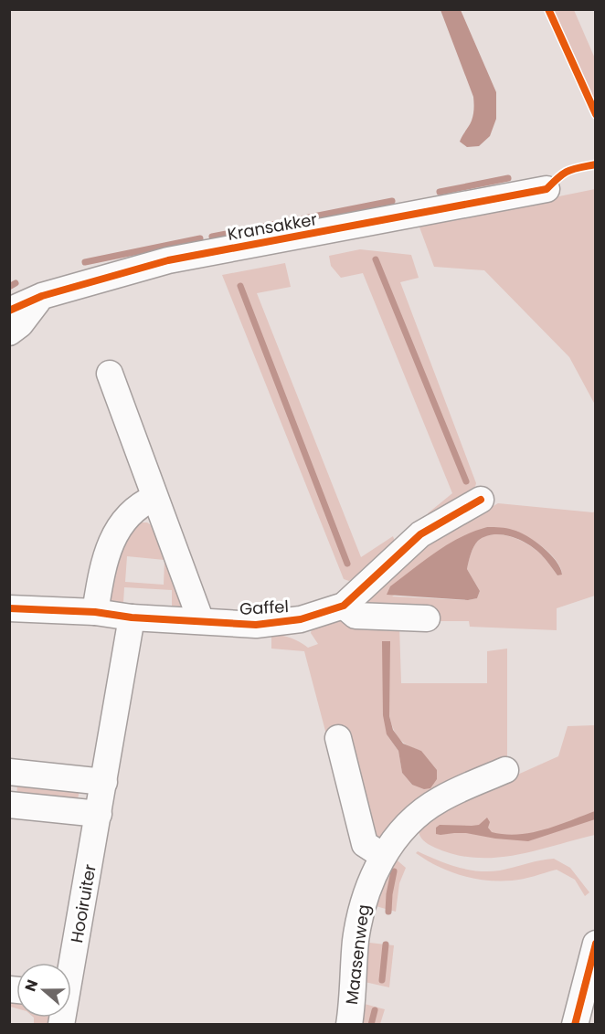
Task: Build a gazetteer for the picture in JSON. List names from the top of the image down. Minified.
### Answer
{"streets":{"street":["Kransakker","Gaffel","Hooiruiter","Maasenweg"]},"crossings":[["Gaffel","Hooiruiter"]],"north":"left"}
